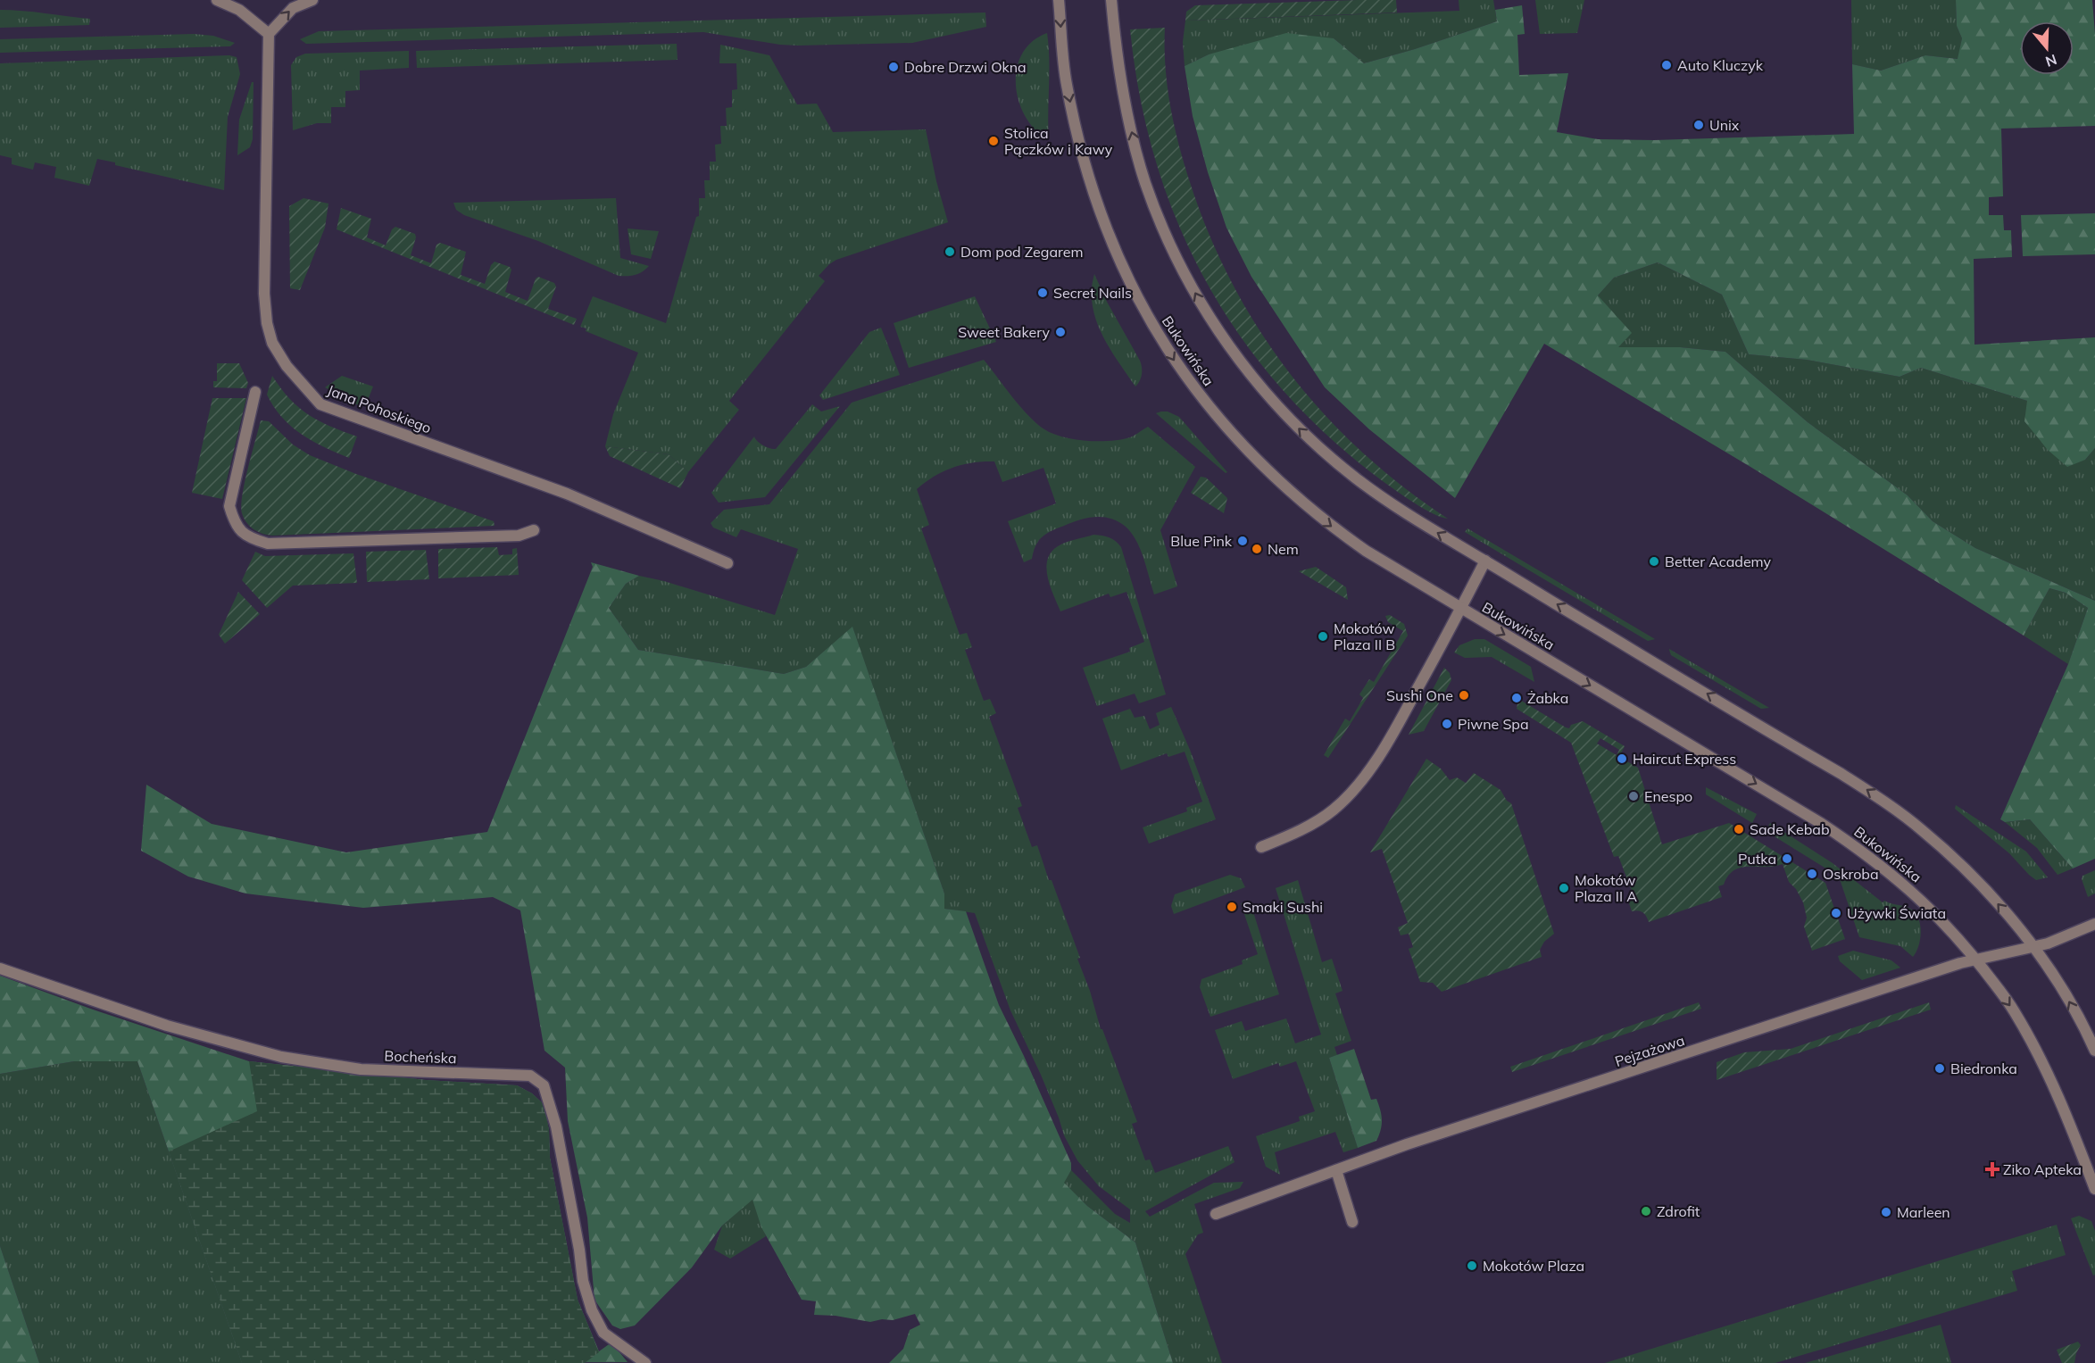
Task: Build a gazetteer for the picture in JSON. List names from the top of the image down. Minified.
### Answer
{"streets":{"street":["Bukowińska","Jana Pohoskiego","Pejzażowa","Bocheńska"]},"crossings":[["Bukowińska","Pejzażowa"]],"places":{"other":["Auto Kluczyk","Dobre Drzwi Okna","Unix","Stolica Pączków i Kawy","Dom pod Zegarem","Secret Nails","Sweet Bakery","Blue Pink","Nem","Better Academy","Mokotów Plaza II B","Sushi One","Żabka","Piwne Spa","Haircut Express","Enespo","Sade Kebab","Putka","Oskroba","Mokotów Plaza II A","Smaki Sushi","Używki Świata","Biedronka","Zdrofit","Marleen","Mokotów Plaza"],"health":["Ziko Apteka"]},"north":"bottom"}
